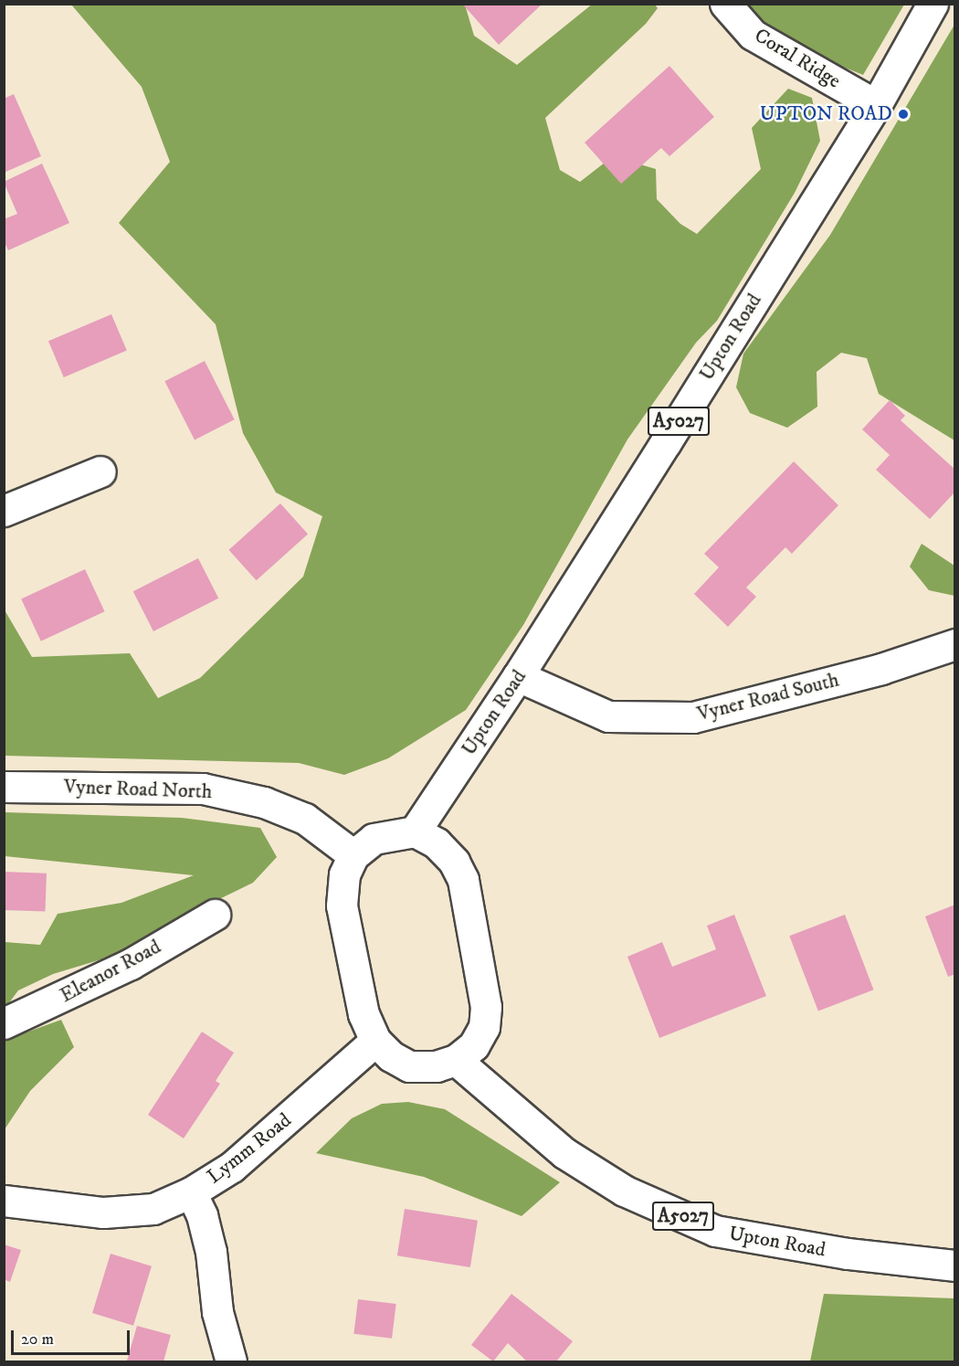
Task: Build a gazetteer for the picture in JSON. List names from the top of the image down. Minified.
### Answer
{"streets":{"main road":["Coral Ridge","Upton Road","A5027","Vyner Road South","Vyner Road North","Eleanor Road","Lymm Road"]},"crossings":[["Coral Ridge","Upton Road"],["Upton Road","Vyner Road South"]],"places":["UPTON ROAD"],"scale_bar":"20 m"}
